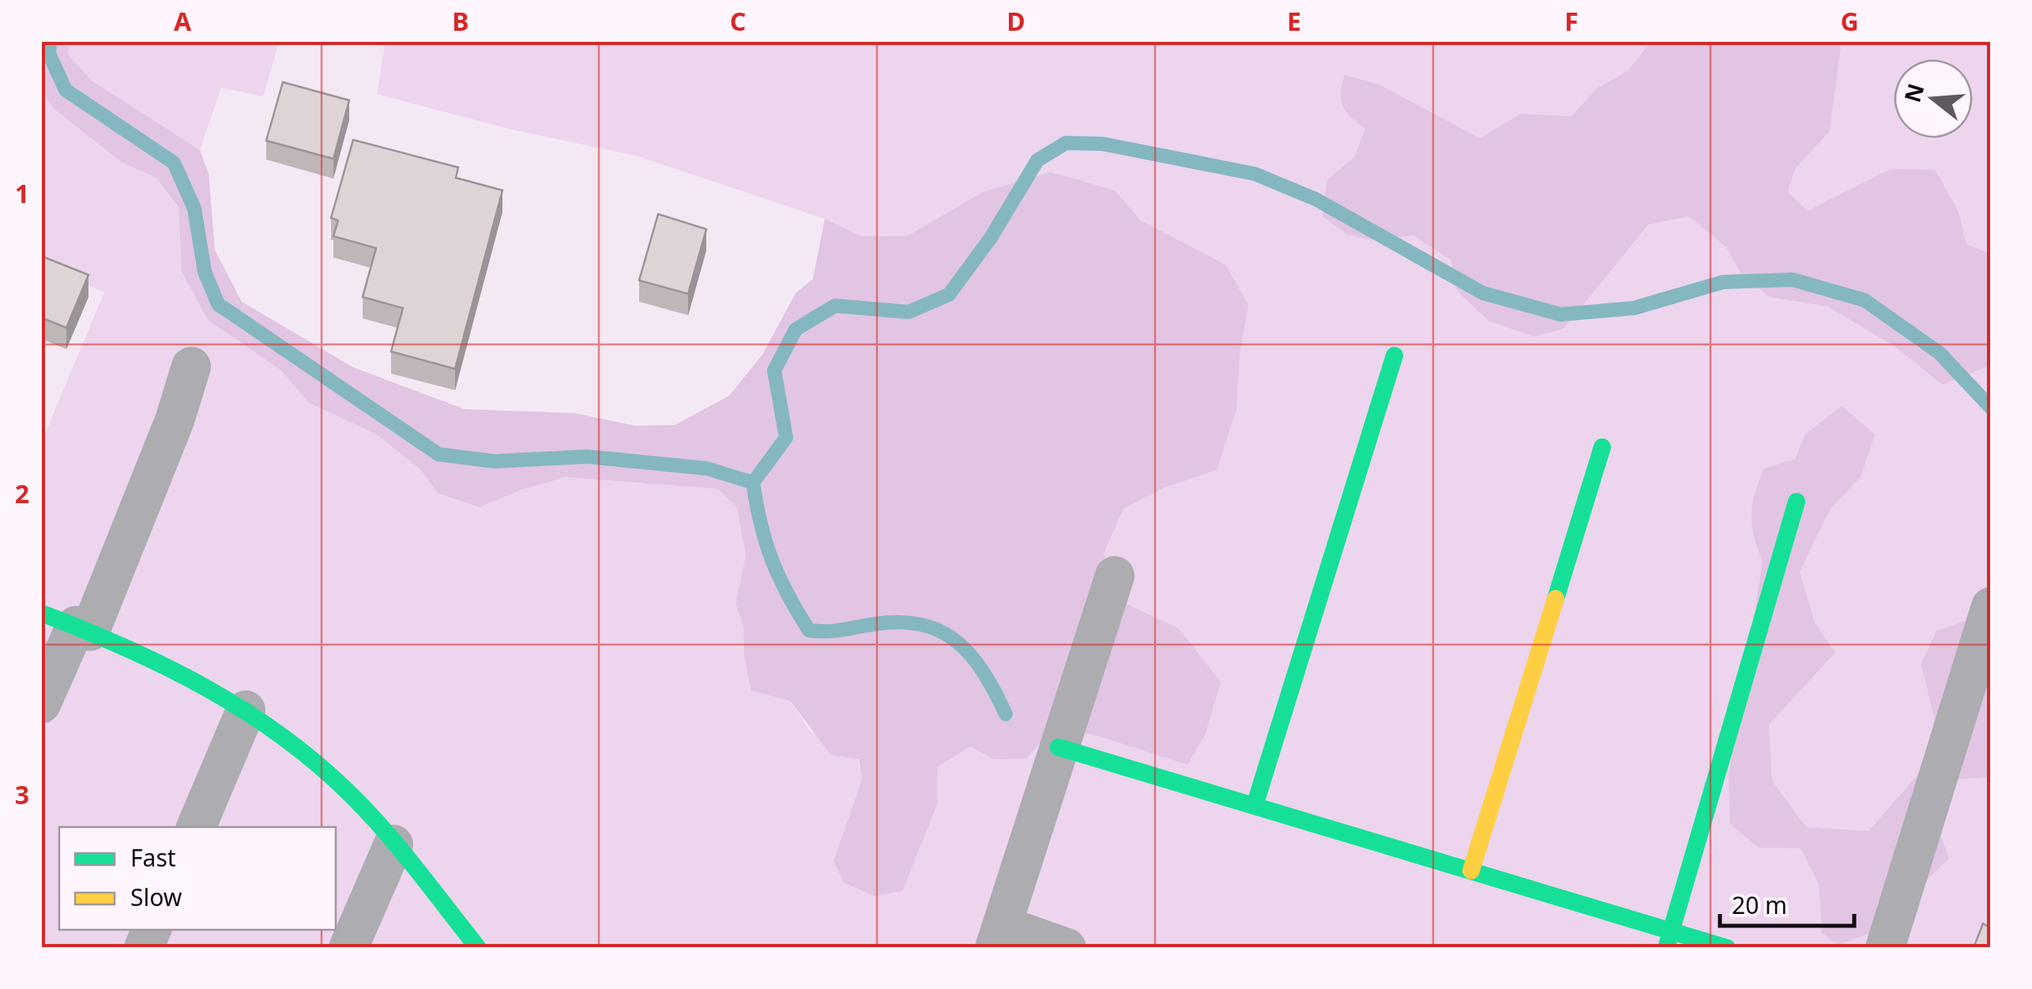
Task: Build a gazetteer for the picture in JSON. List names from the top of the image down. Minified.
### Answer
{"legend":["Fast","Slow"],"scale_bar":"20 m","north":"left","grid":{"columns":["A","B","C","D","E","F","G"],"rows":["1","2","3"]}}
